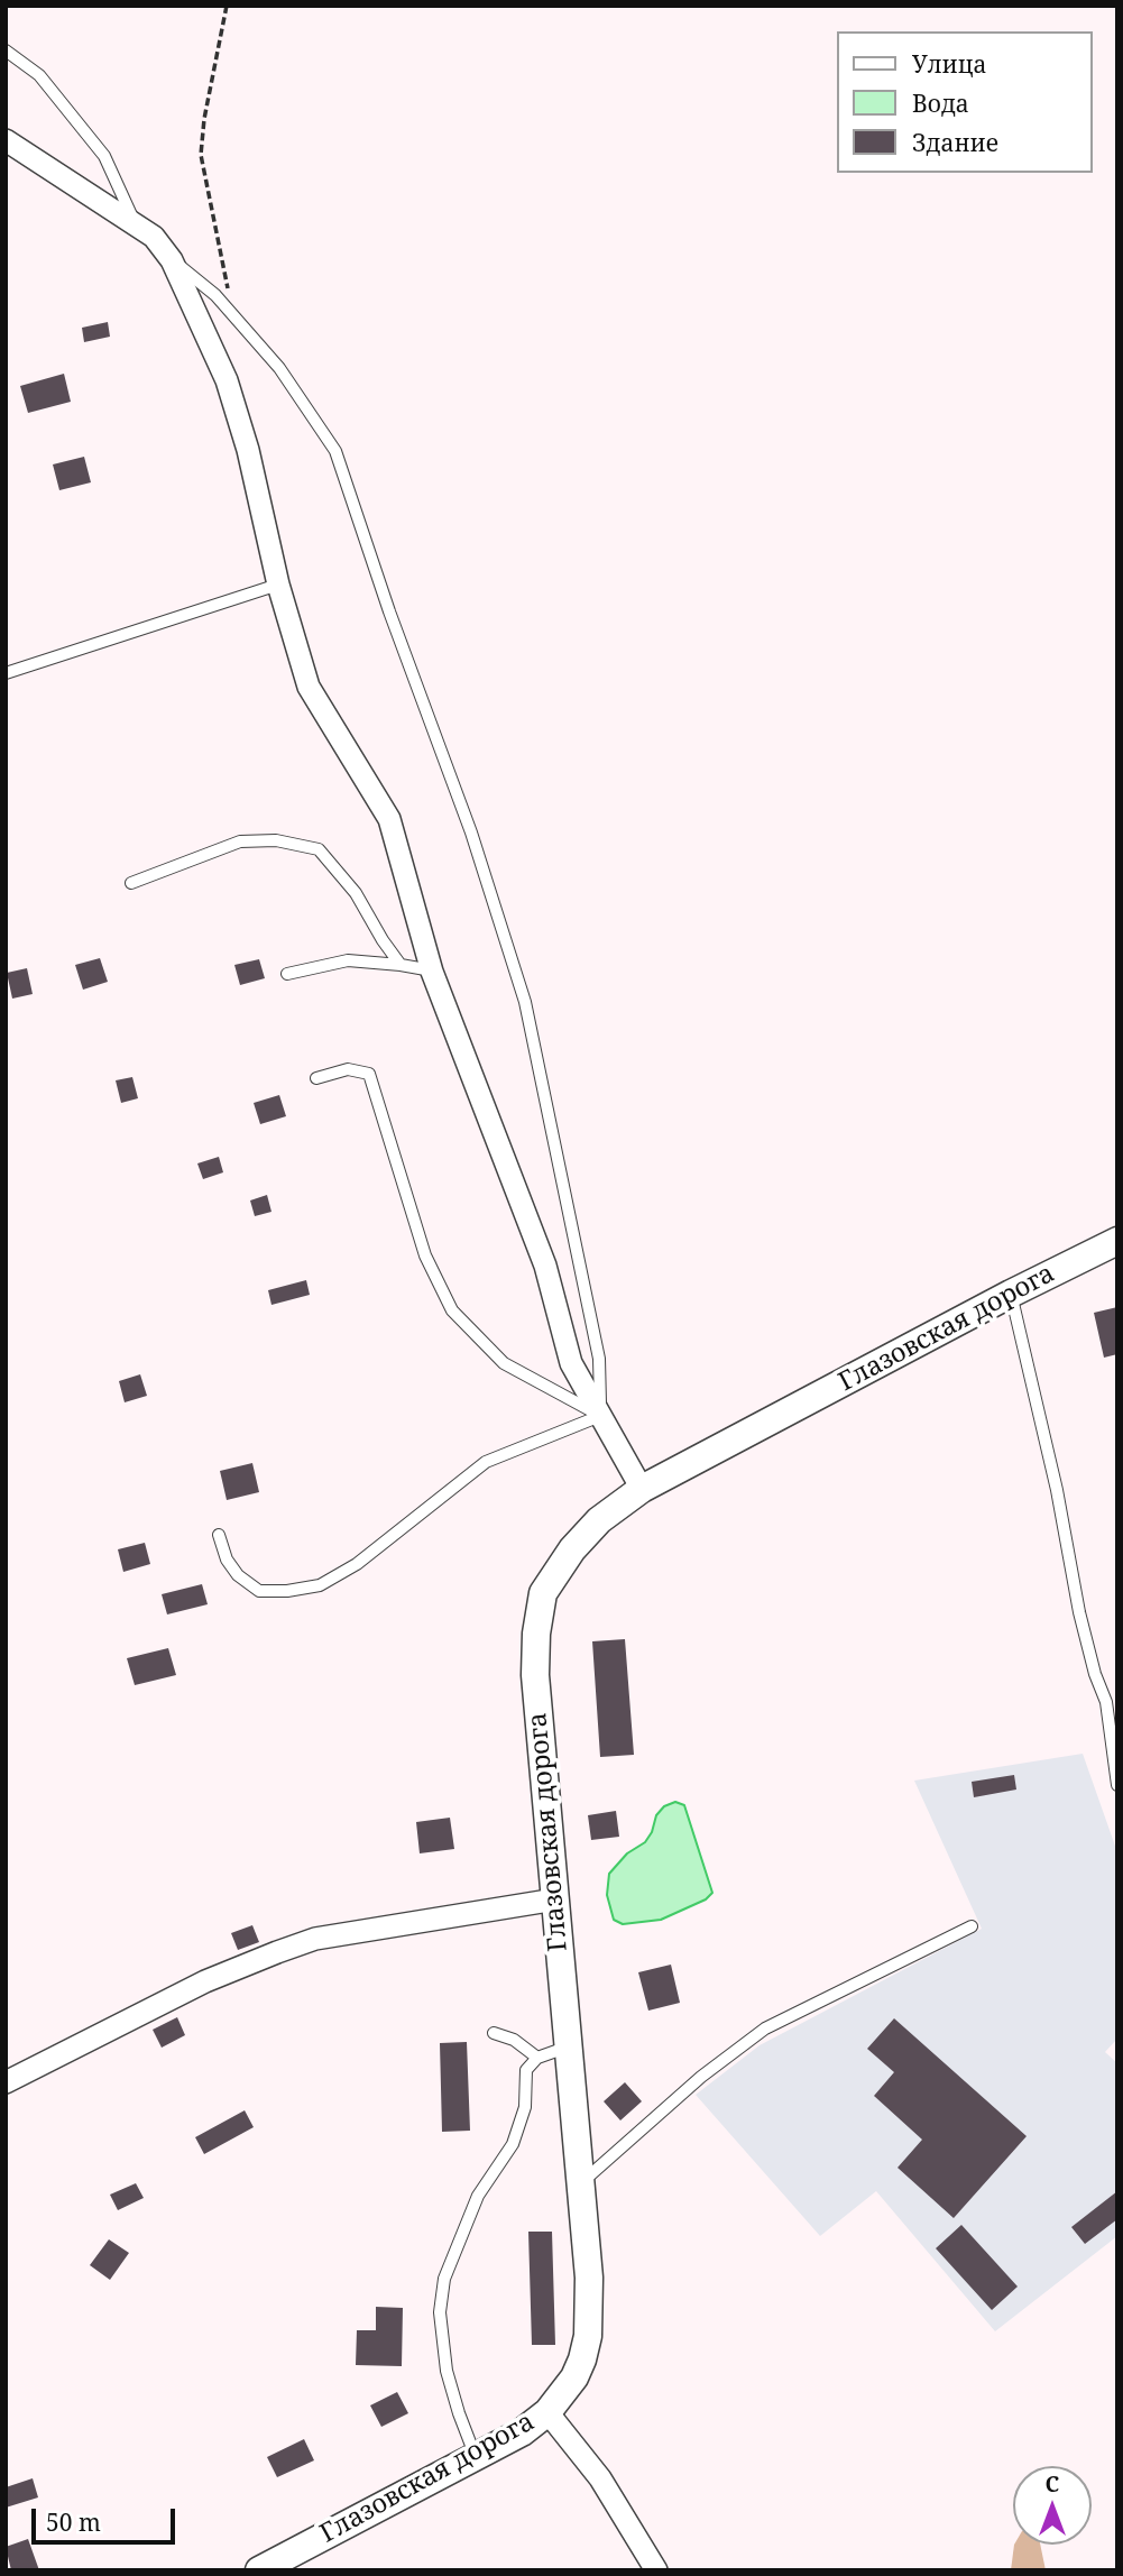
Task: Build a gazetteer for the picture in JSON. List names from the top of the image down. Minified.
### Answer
{"streets":{"street":["Глазовская дорога"]},"legend":["Улица","Вода","Здание"],"scale_bar":"50 m","north":"top"}
